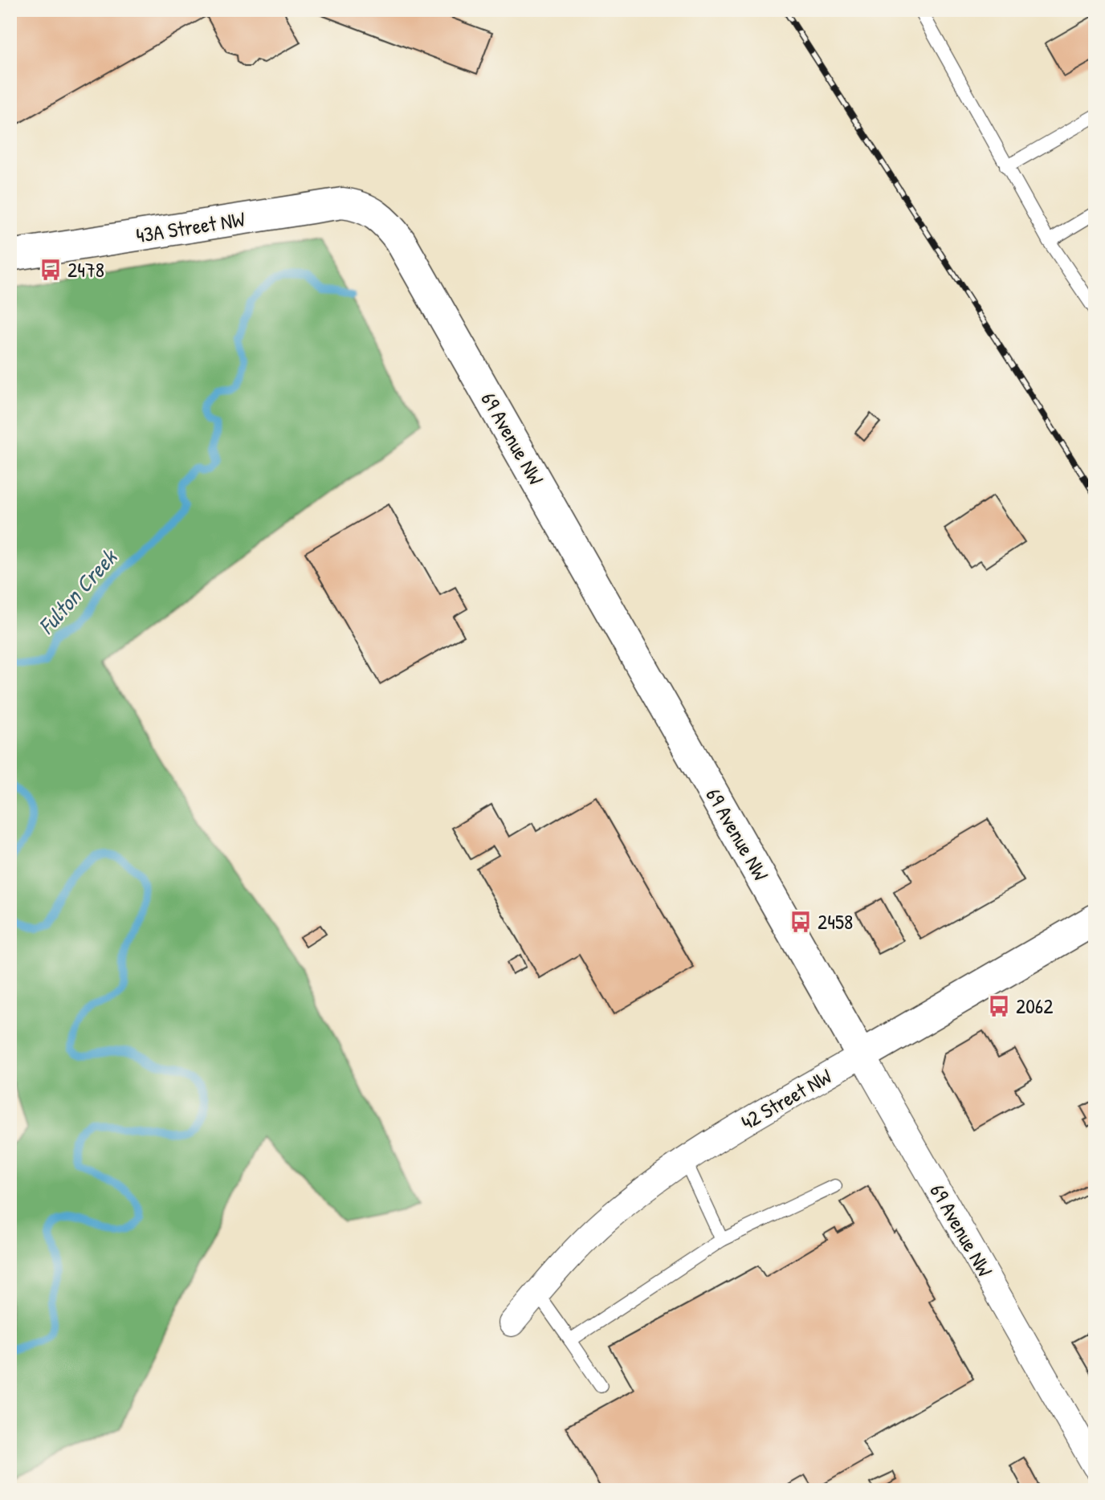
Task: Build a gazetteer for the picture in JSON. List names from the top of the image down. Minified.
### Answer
{"streets":{"street":["43A Street NW","69 Avenue NW","42 Street NW"]},"crossings":[["43A Street NW","69 Avenue NW"],["69 Avenue NW","42 Street NW"]],"water":["Fulton Creek"],"places":{"bus stop":["2478","2458","2062"]}}
